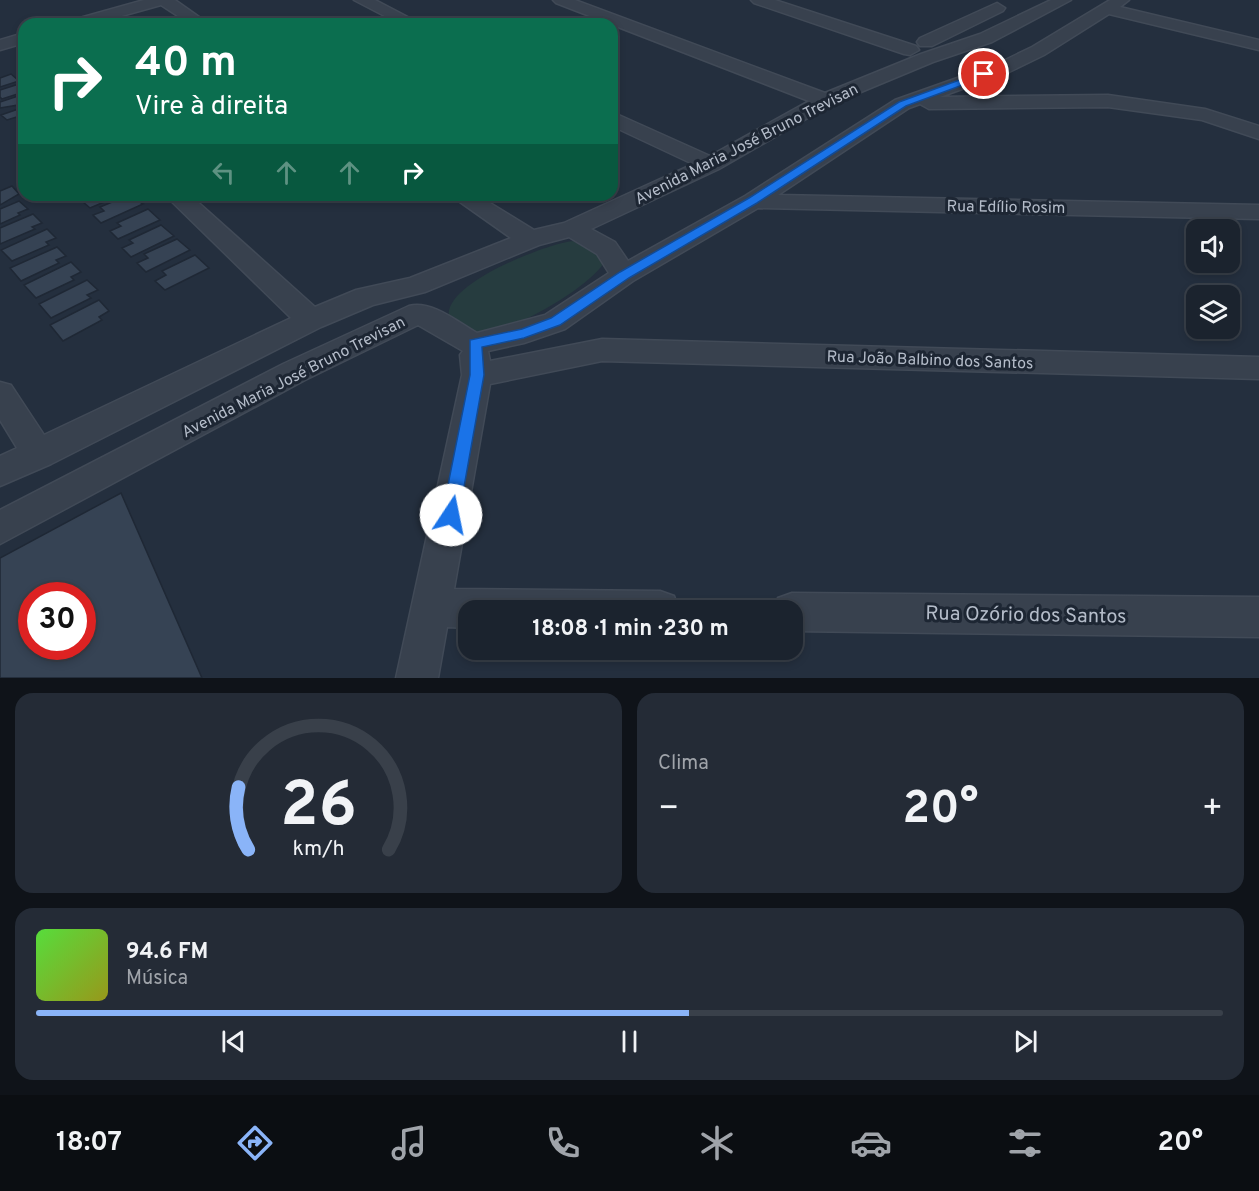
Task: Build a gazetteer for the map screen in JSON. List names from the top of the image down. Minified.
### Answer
{"streets":{"street":["Avenida Maria José Bruno Trevisan","Rua Edílio Rosim","Rua João Balbino dos Santos","Rua Ozório dos Santos"]},"crossings":[["Avenida Maria José Bruno Trevisan","Rua João Balbino dos Santos"]],"page":{"turn":["40 m","Vire à direita"],"limit":"30","trip":"18:08 · 1 min · 230 m","tile":"Clima","heat":["−","20°","+"],"song":["94.6 FM","Música"],"tabs":["18:07","20°"],"gauge":["26","km/h"]}}
